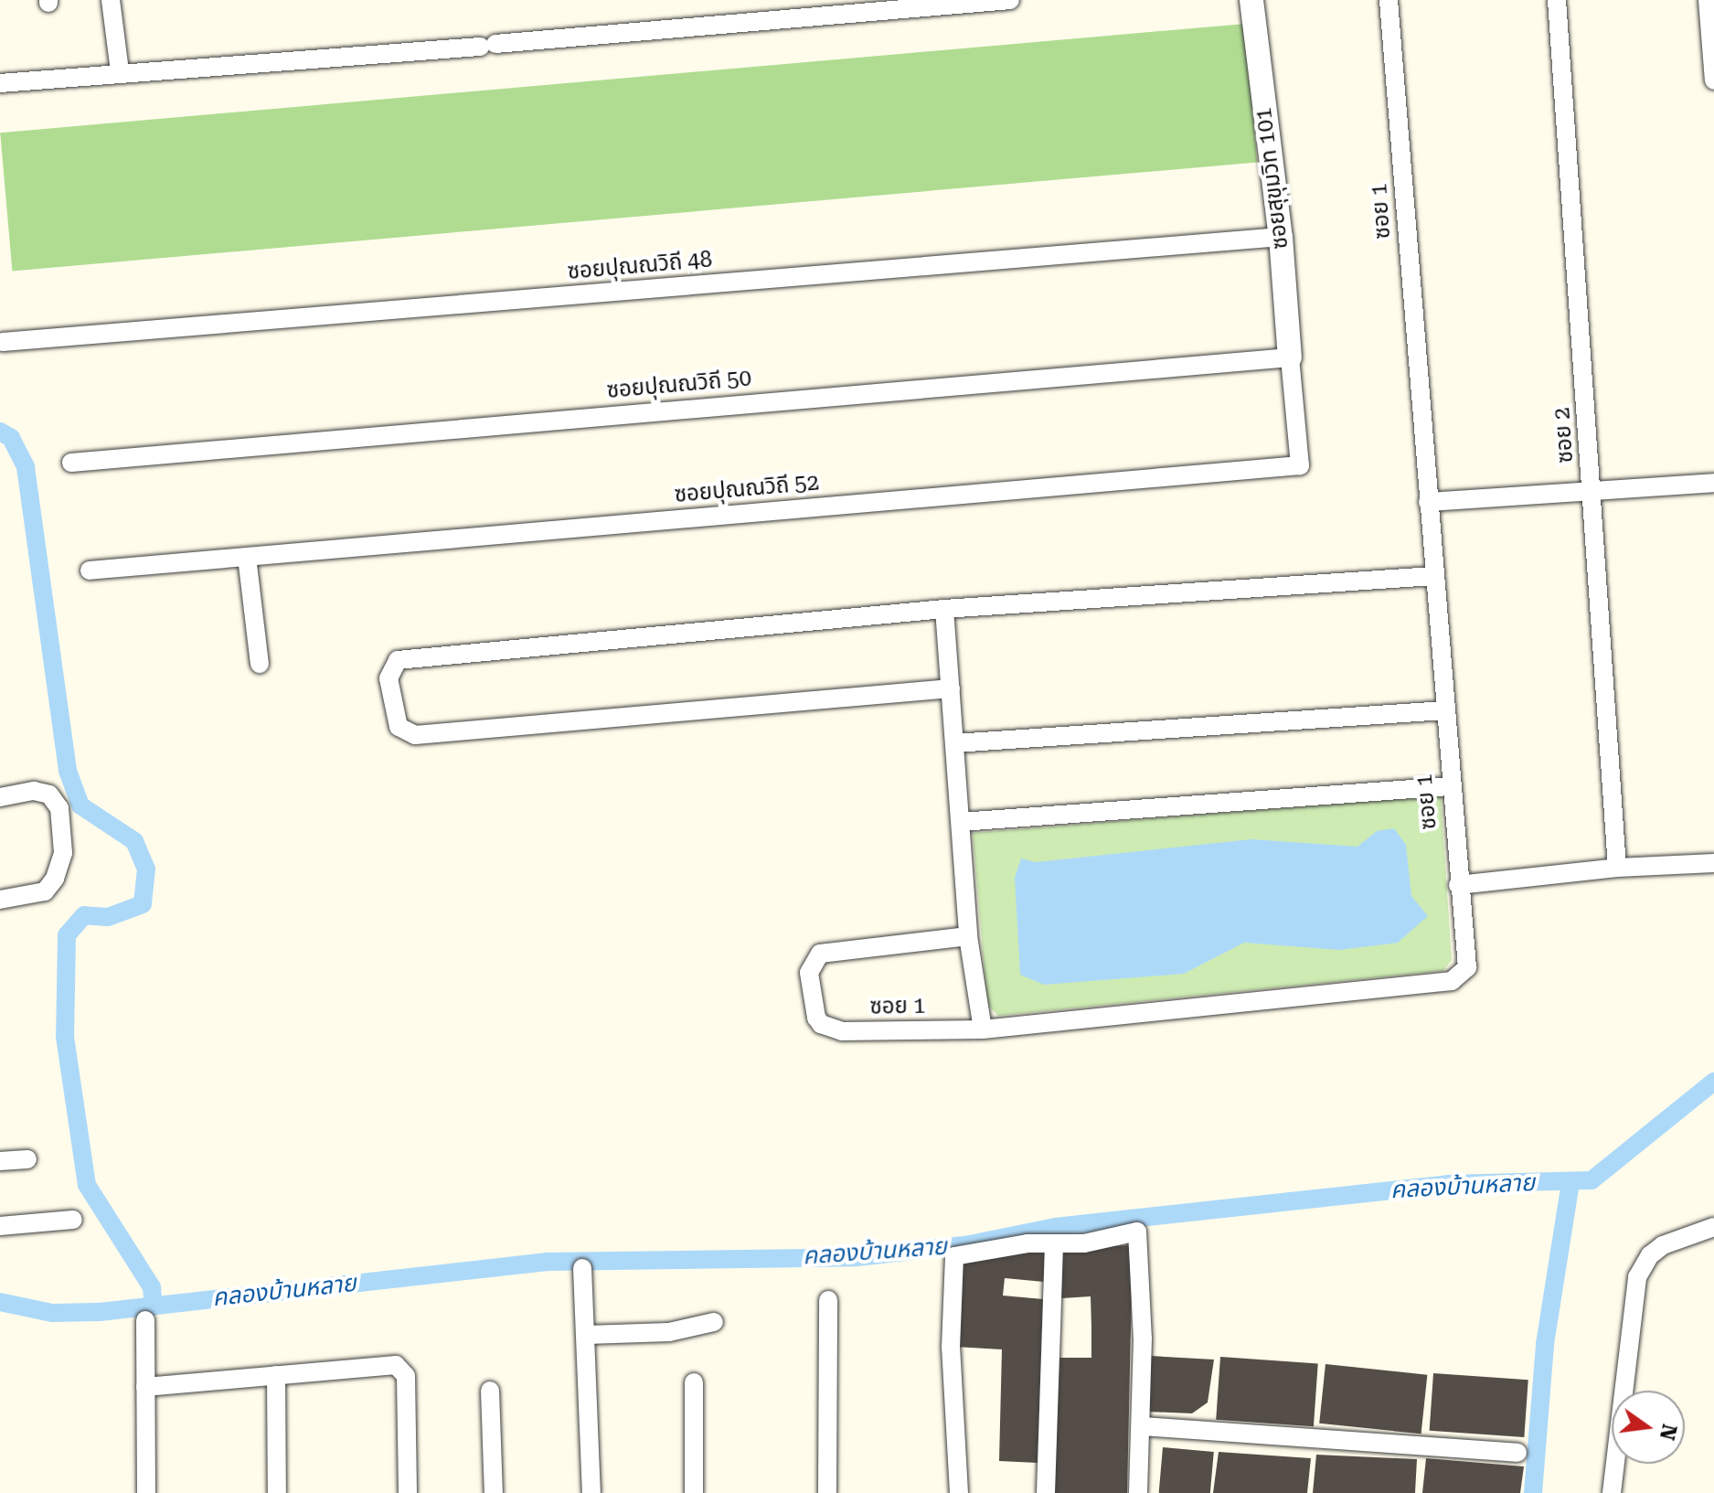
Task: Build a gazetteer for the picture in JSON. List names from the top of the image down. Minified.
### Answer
{"streets":{"street":["ซอยสุขุมวิท 101","ซอย 1","ซอยปุณณวิถี 48","ซอยปุณณวิถี 50","ซอย 2","ซอยปุณณวิถี 52"]},"crossings":[["ซอยสุขุมวิท 101","ซอยปุณณวิถี 48"],["ซอยสุขุมวิท 101","ซอยปุณณวิถี 50"],["ซอยสุขุมวิท 101","ซอยปุณณวิถี 52"],["ซอยปุณณวิถี 50","ซอยปุณณวิถี 52"]],"water":["คลองบ้านหลาย"],"north":"right"}
